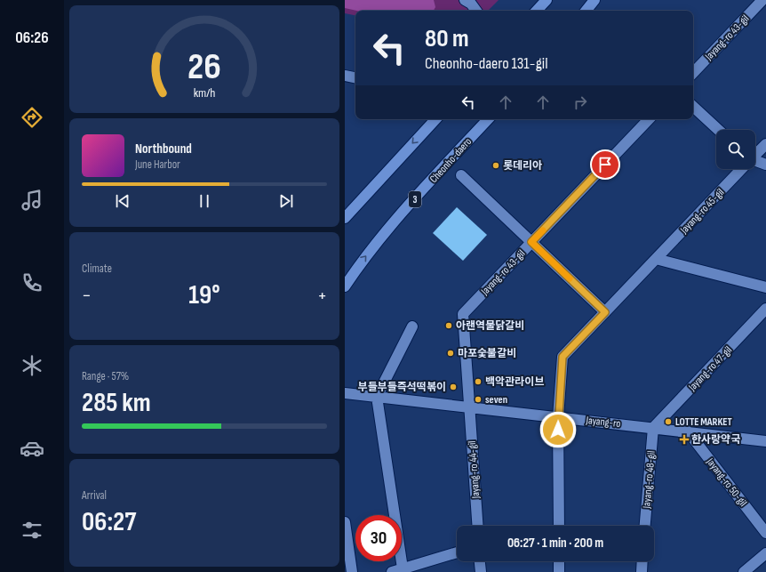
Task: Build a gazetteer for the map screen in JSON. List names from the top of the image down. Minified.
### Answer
{"streets":{"main road":["Cheonho-daero","3"],"street":["Jayang-ro 43-gil","Jayang-ro 45-gil","Jayang-ro 47-gil","Jayang-ro","Jayang-ro 44-gil","Jayang-ro 48-gil","Jayang-ro 50-gil"]},"crossings":[["Jayang-ro 43-gil","Jayang-ro"],["Jayang-ro 43-gil","Jayang-ro 44-gil"],["Jayang-ro 45-gil","Jayang-ro"],["Jayang-ro 47-gil","Jayang-ro"],["Jayang-ro 47-gil","Jayang-ro 48-gil"],["Jayang-ro","Jayang-ro 44-gil"],["Jayang-ro","Jayang-ro 48-gil"],["Jayang-ro","Jayang-ro 50-gil"]],"places":{"other":["롯데리아","아랜역물닭갈비","마포숯불갈비","백악관라이브","부들부들즉석떡볶이","seven","LOTTE MARKET"],"health":["한사랑약국"]},"page":{"tabs":"06:26","turn":["80 m","Cheonho-daero 131-gil"],"song":["Northbound","June Harbor"],"tile":["Climate",["Range · 57%","285 km"],["Arrival","06:27"]],"heat":["−","19°","+"],"limit":"30","trip":"06:27 · 1 min · 200 m","gauge":["26","km/h"]}}
